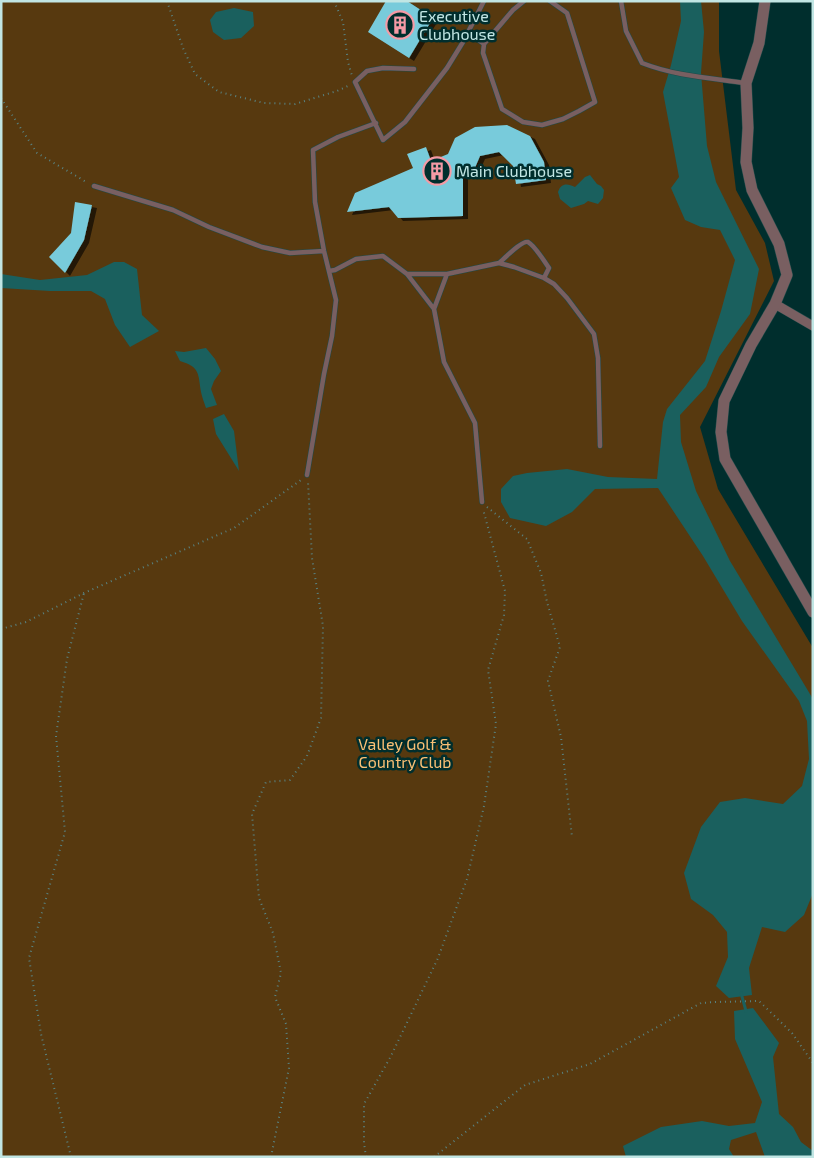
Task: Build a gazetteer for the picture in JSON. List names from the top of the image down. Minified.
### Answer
{"parks":["Valley Golf & Country Club"],"places":{"building":["Executive Clubhouse","Main Clubhouse"]}}
